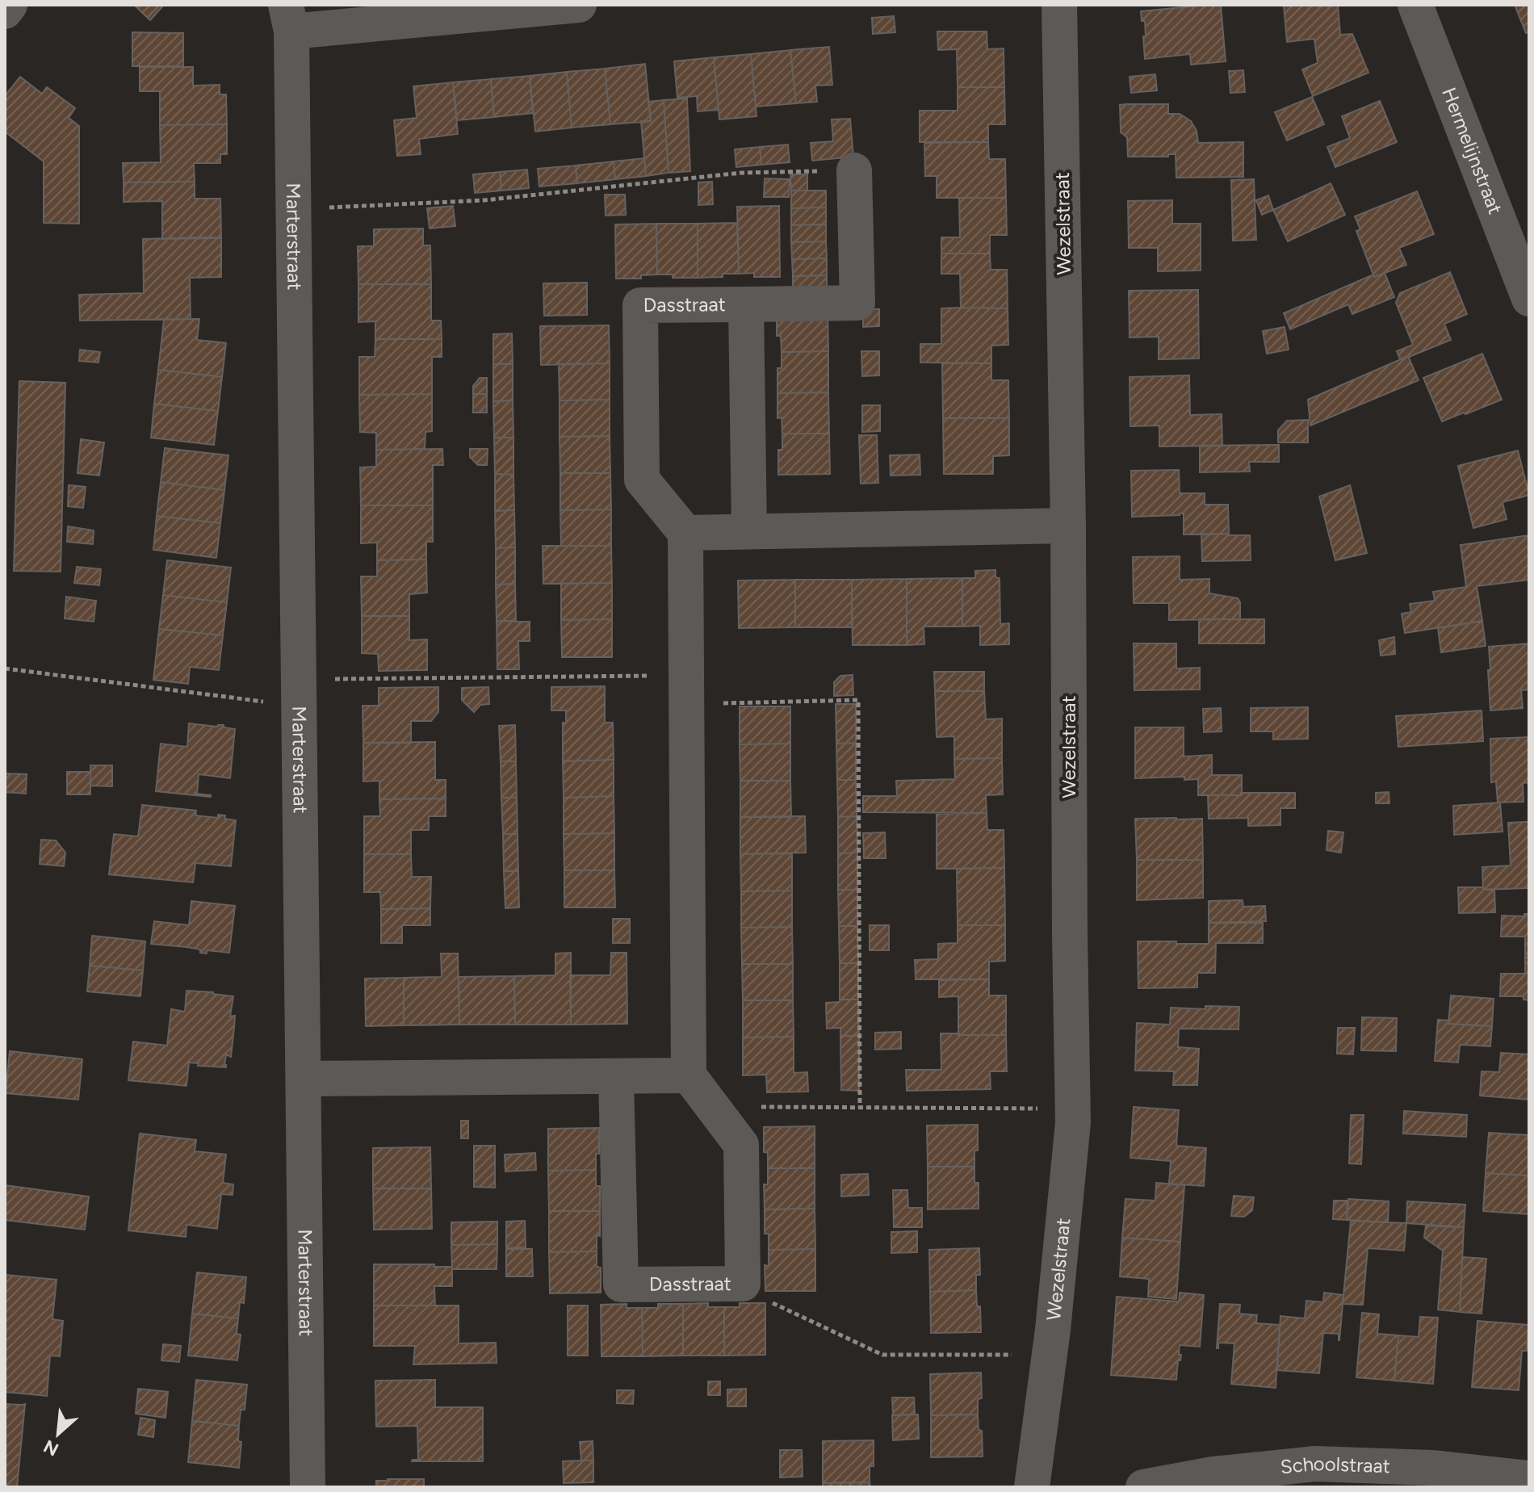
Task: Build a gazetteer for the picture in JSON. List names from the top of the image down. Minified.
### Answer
{"streets":{"street":["Hermelijnstraat","Wezelstraat","Marterstraat","Dasstraat","Schoolstraat"]},"north":"bottom left"}
